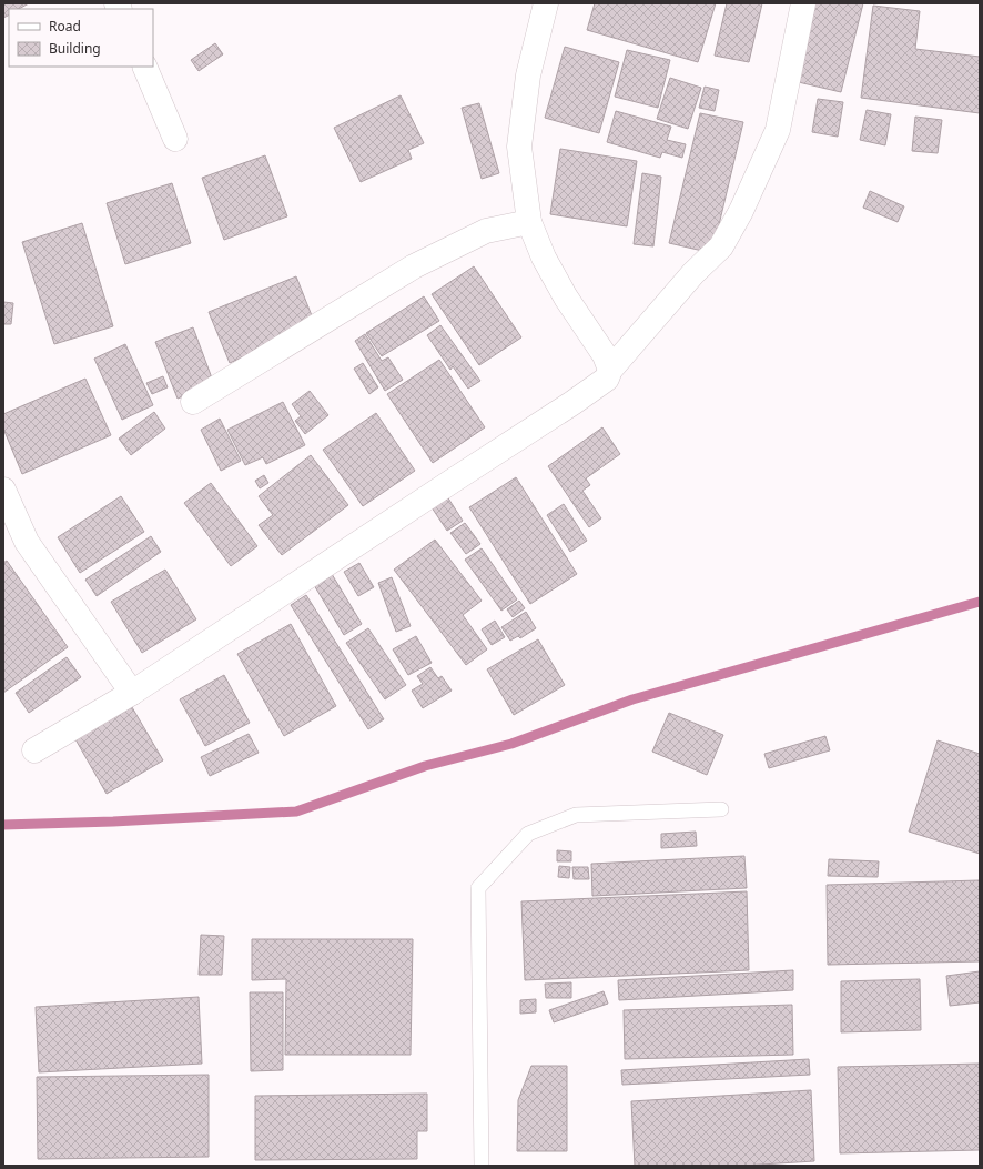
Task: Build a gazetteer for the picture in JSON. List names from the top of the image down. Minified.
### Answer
{"legend":["Road","Building"]}
